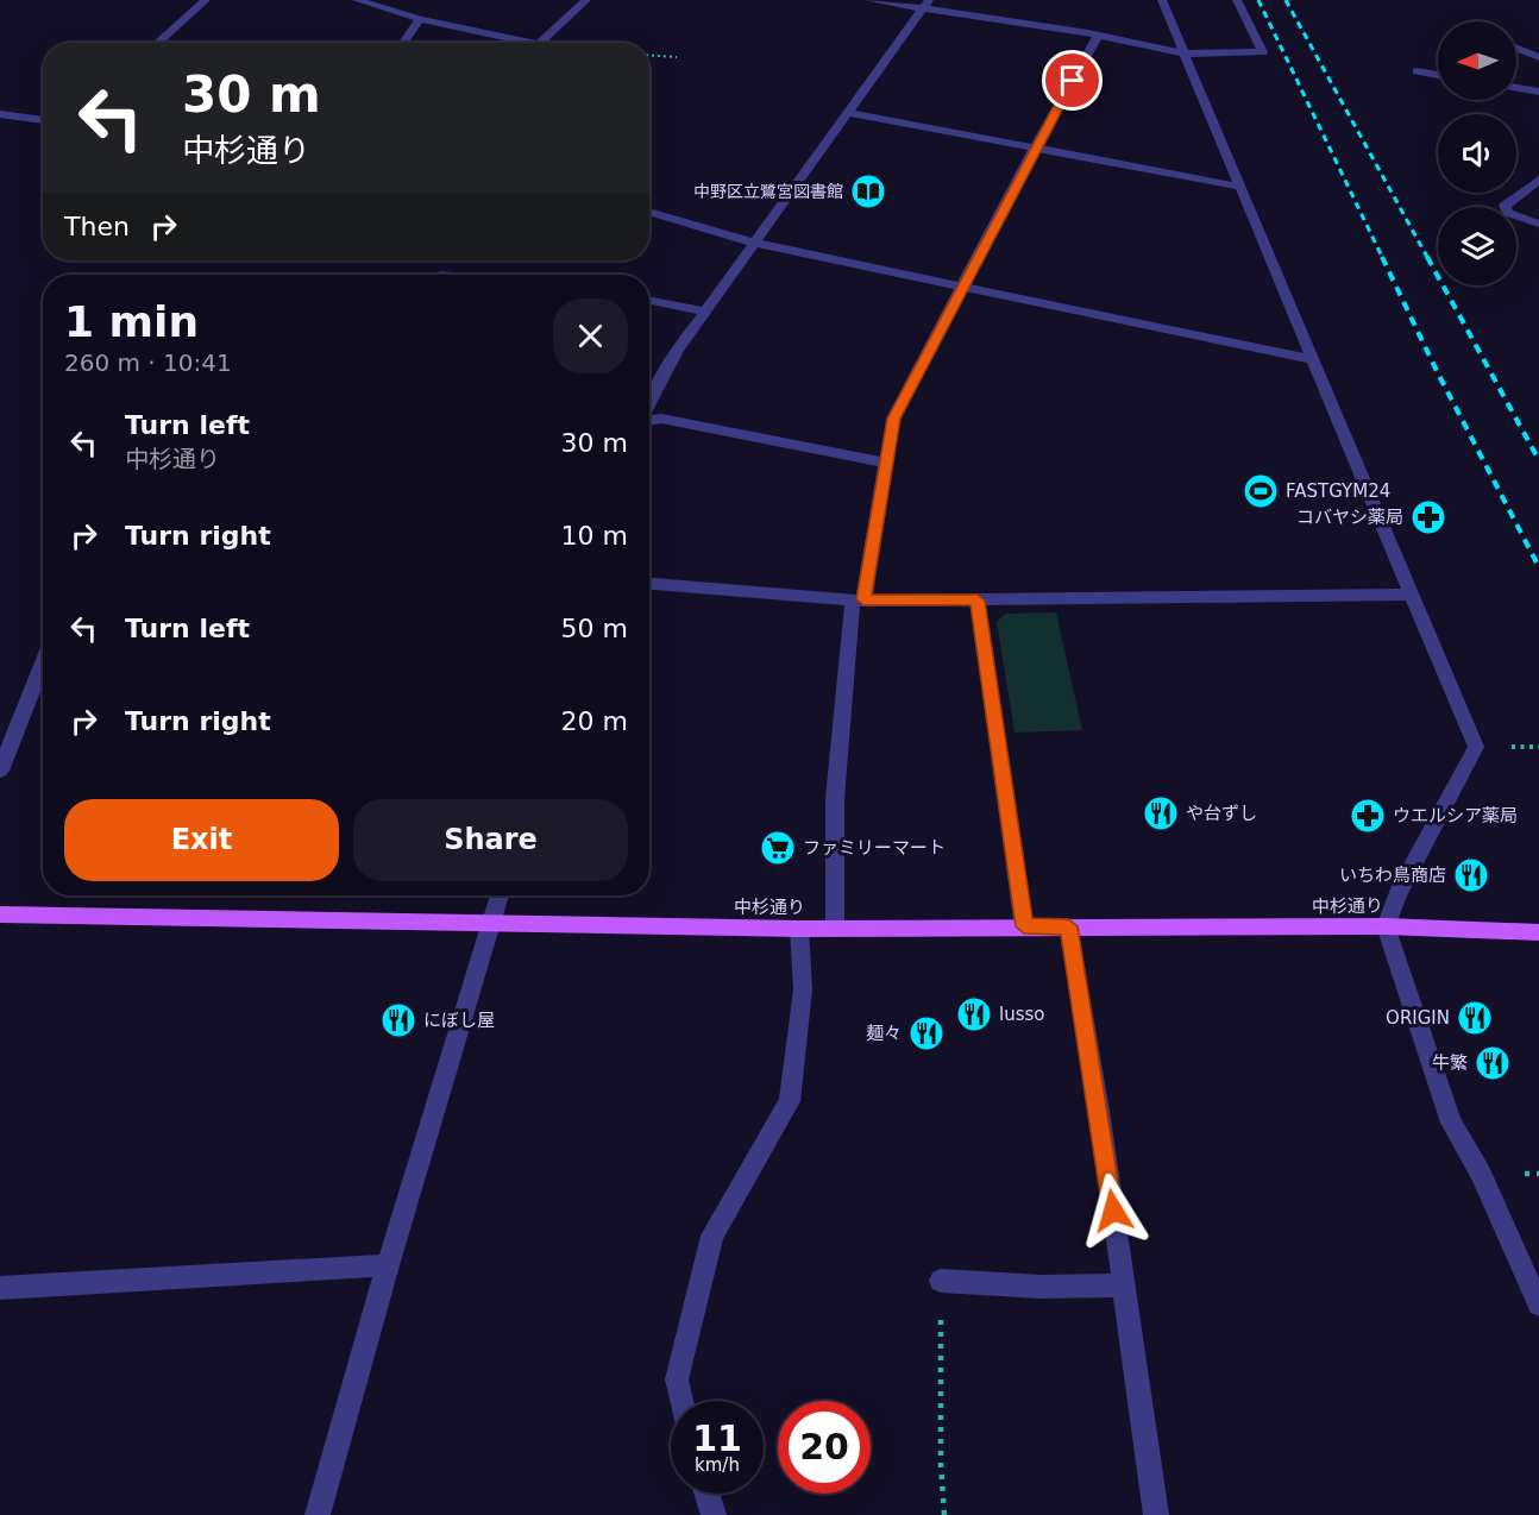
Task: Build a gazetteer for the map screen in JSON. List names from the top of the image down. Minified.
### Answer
{"streets":{"main road":["中杉通り"]},"places":{"library":["中野区立鷺宮図書館"],"sports":["FASTGYM24"],"pharmacy":["コバヤシ薬局","ウエルシア薬局"],"restaurant":["や台ずし","いちわ鳥商店","lusso","ORIGIN","にぼし屋","麺々","牛繁"],"supermarket":["ファミリーマート"]},"north":"left","page":{"turn":["30 m","中杉通り"],"then":"Then","heading":["1 min","260 m · 10:41"],"list":[{"name":"Turn left","note":"中杉通り","value":"30 m"},{"name":"Turn right","value":"10 m"},{"name":"Turn left","value":"50 m"},{"name":"Turn right","value":"20 m"}],"buttons":["Exit","Share"],"speed":"11 km/h","limit":"20"}}
